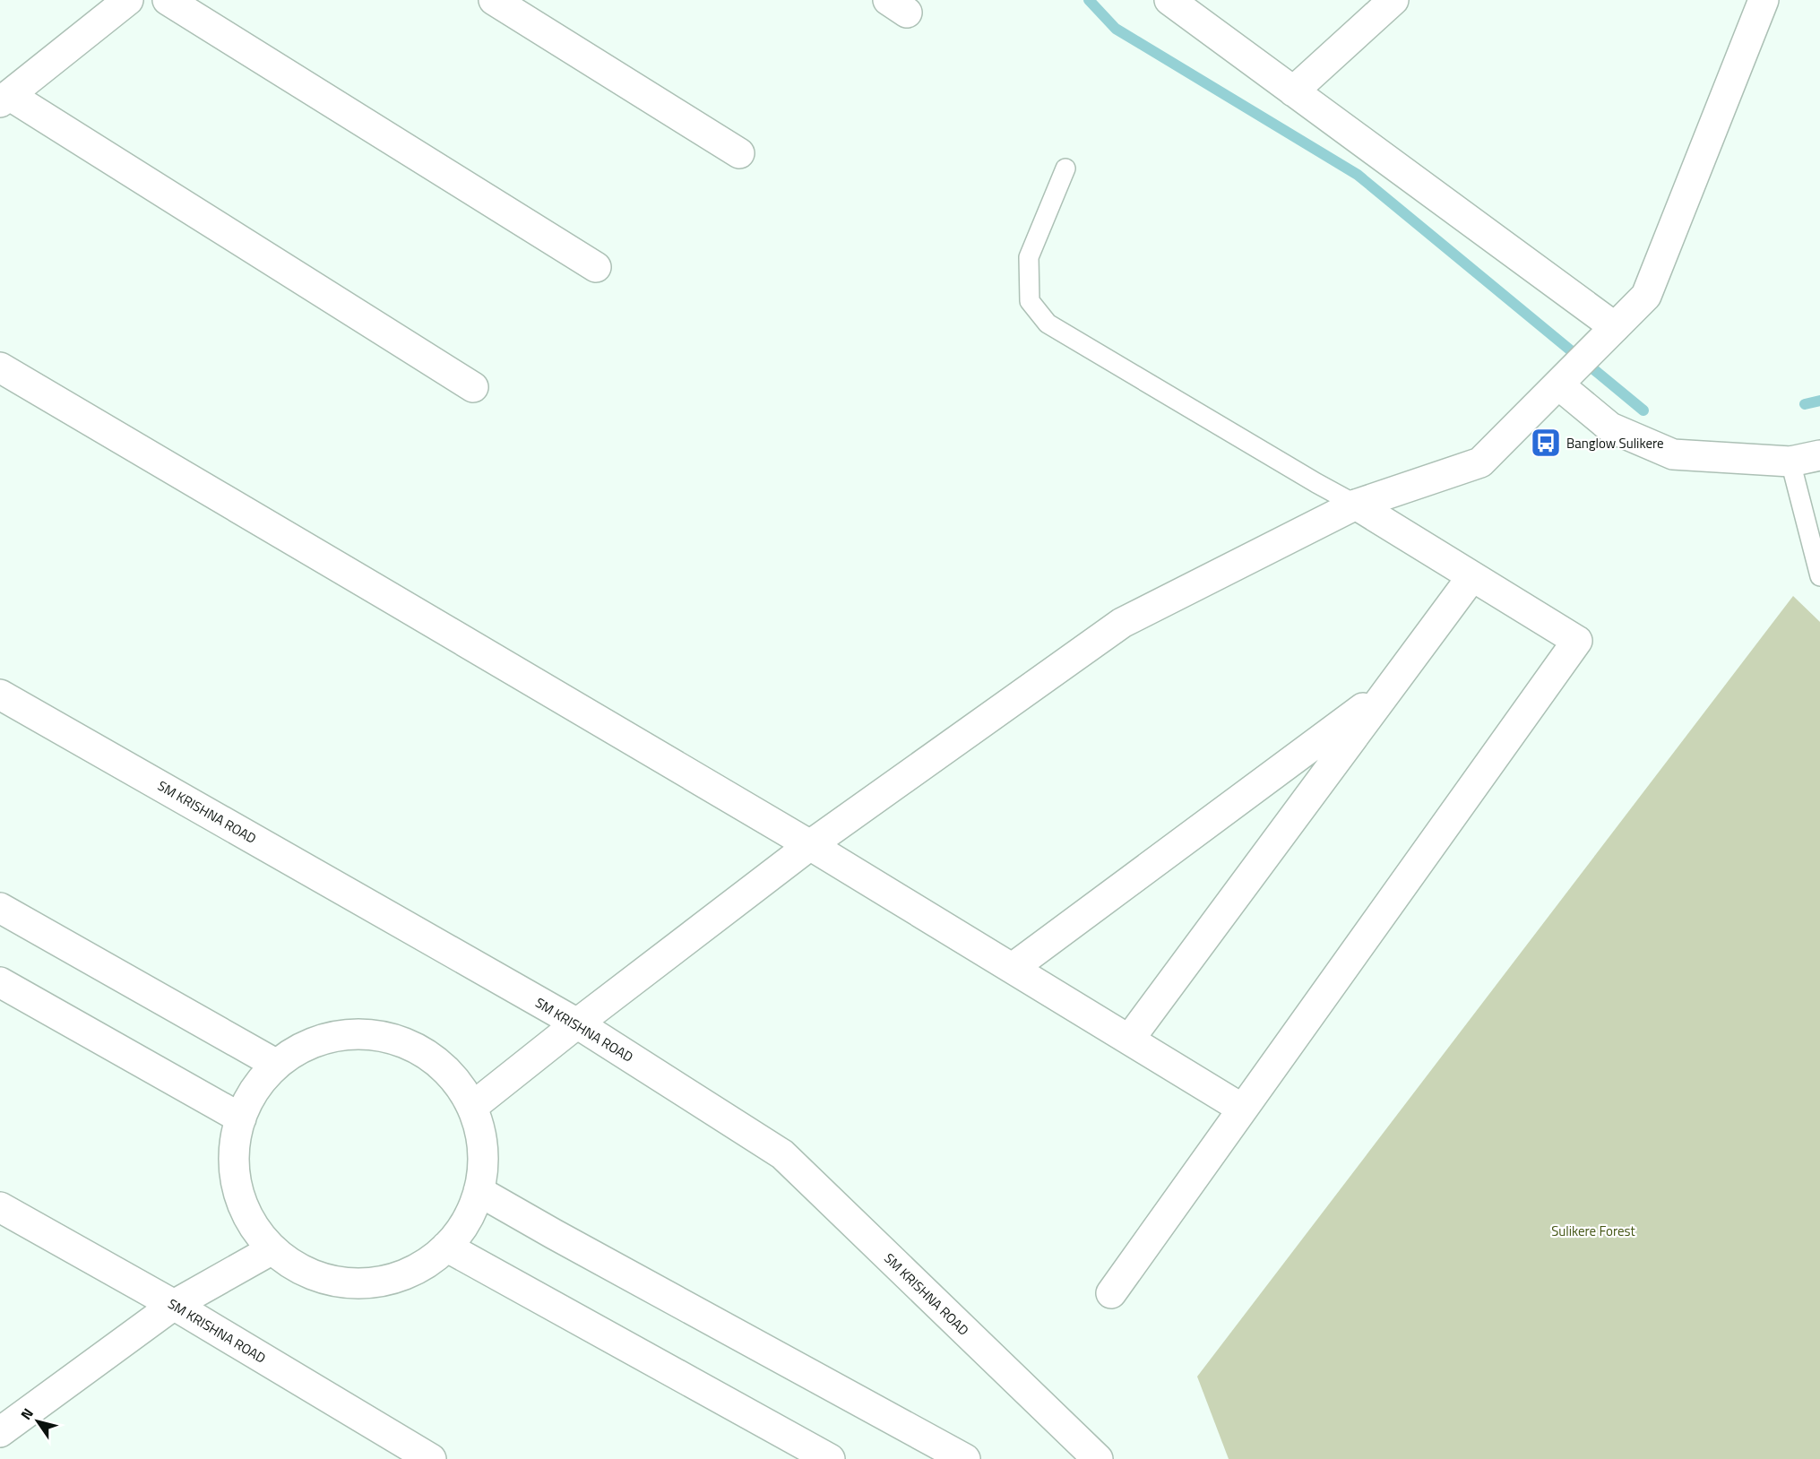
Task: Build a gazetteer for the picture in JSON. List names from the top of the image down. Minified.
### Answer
{"streets":{"main road":["SM KRISHNA ROAD"]},"parks":["Sulikere Forest"],"places":{"bus stop":["Banglow Sulikere"]},"north":"top left"}
